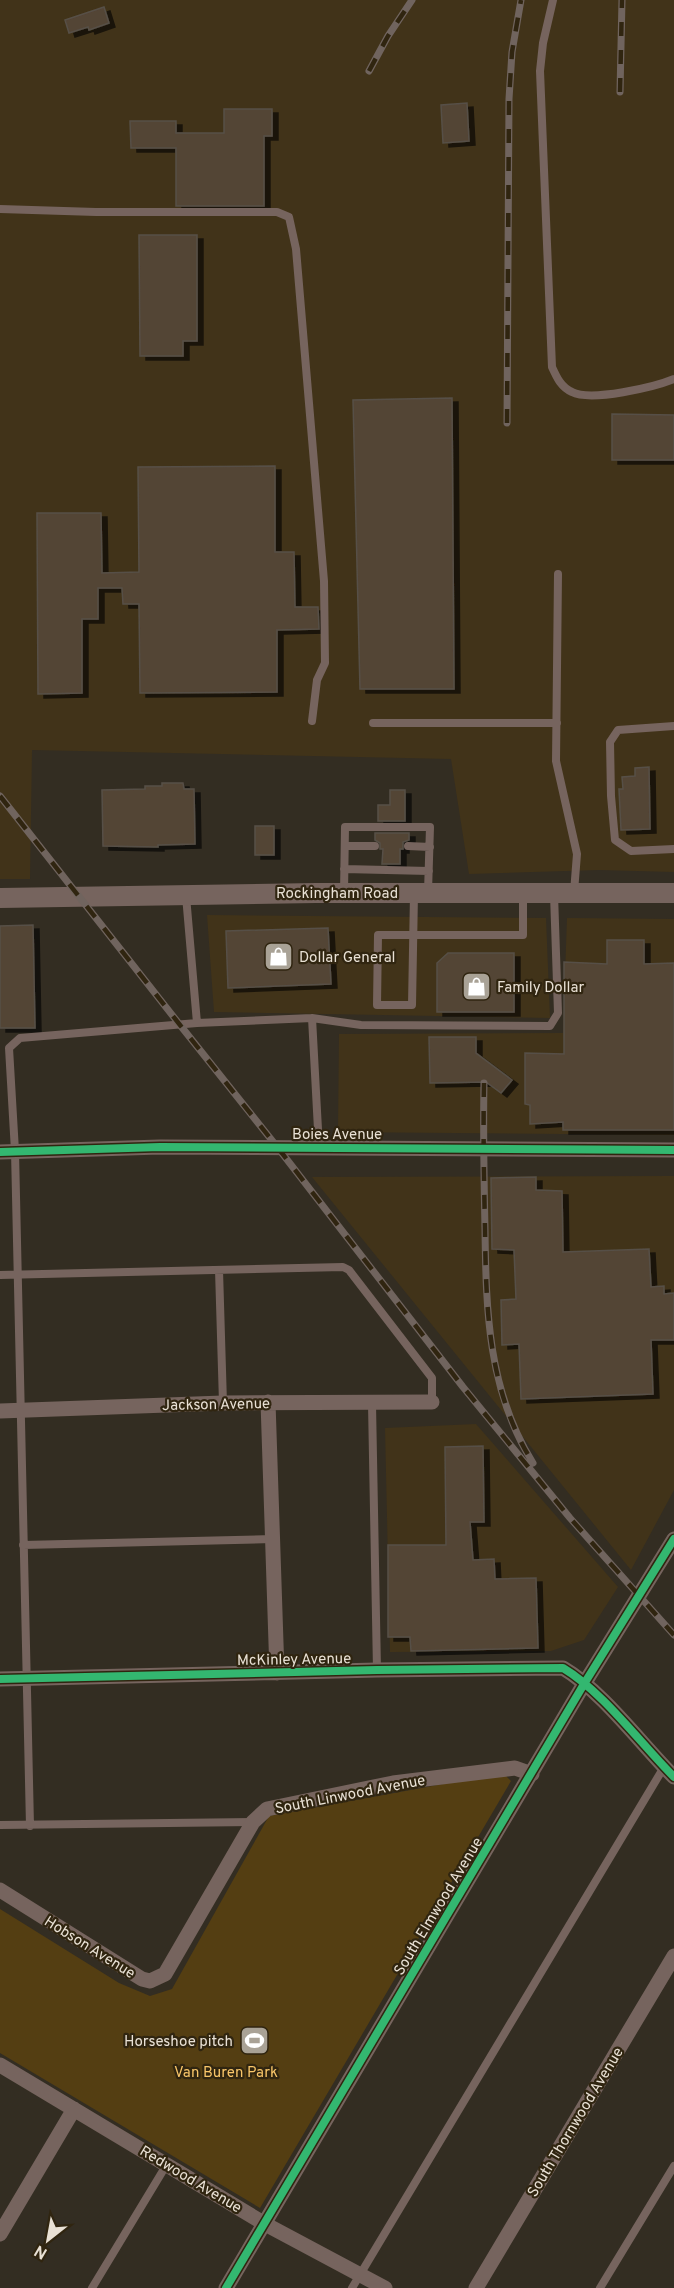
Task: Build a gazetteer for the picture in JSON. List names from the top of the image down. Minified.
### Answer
{"streets":{"street":["Rockingham Road","Boies Avenue","Jackson Avenue","McKinley Avenue","South Linwood Avenue","South Elmwood Avenue","Hobson Avenue","South Thornwood Avenue","Redwood Avenue"]},"crossings":[["McKinley Avenue","South Elmwood Avenue"],["South Linwood Avenue","South Elmwood Avenue"],["South Linwood Avenue","Hobson Avenue"],["South Elmwood Avenue","Redwood Avenue"]],"parks":["Van Buren Park"],"places":{"shop":["Dollar General","Family Dollar"],"sports":["Horseshoe pitch"]},"north":"bottom left"}
